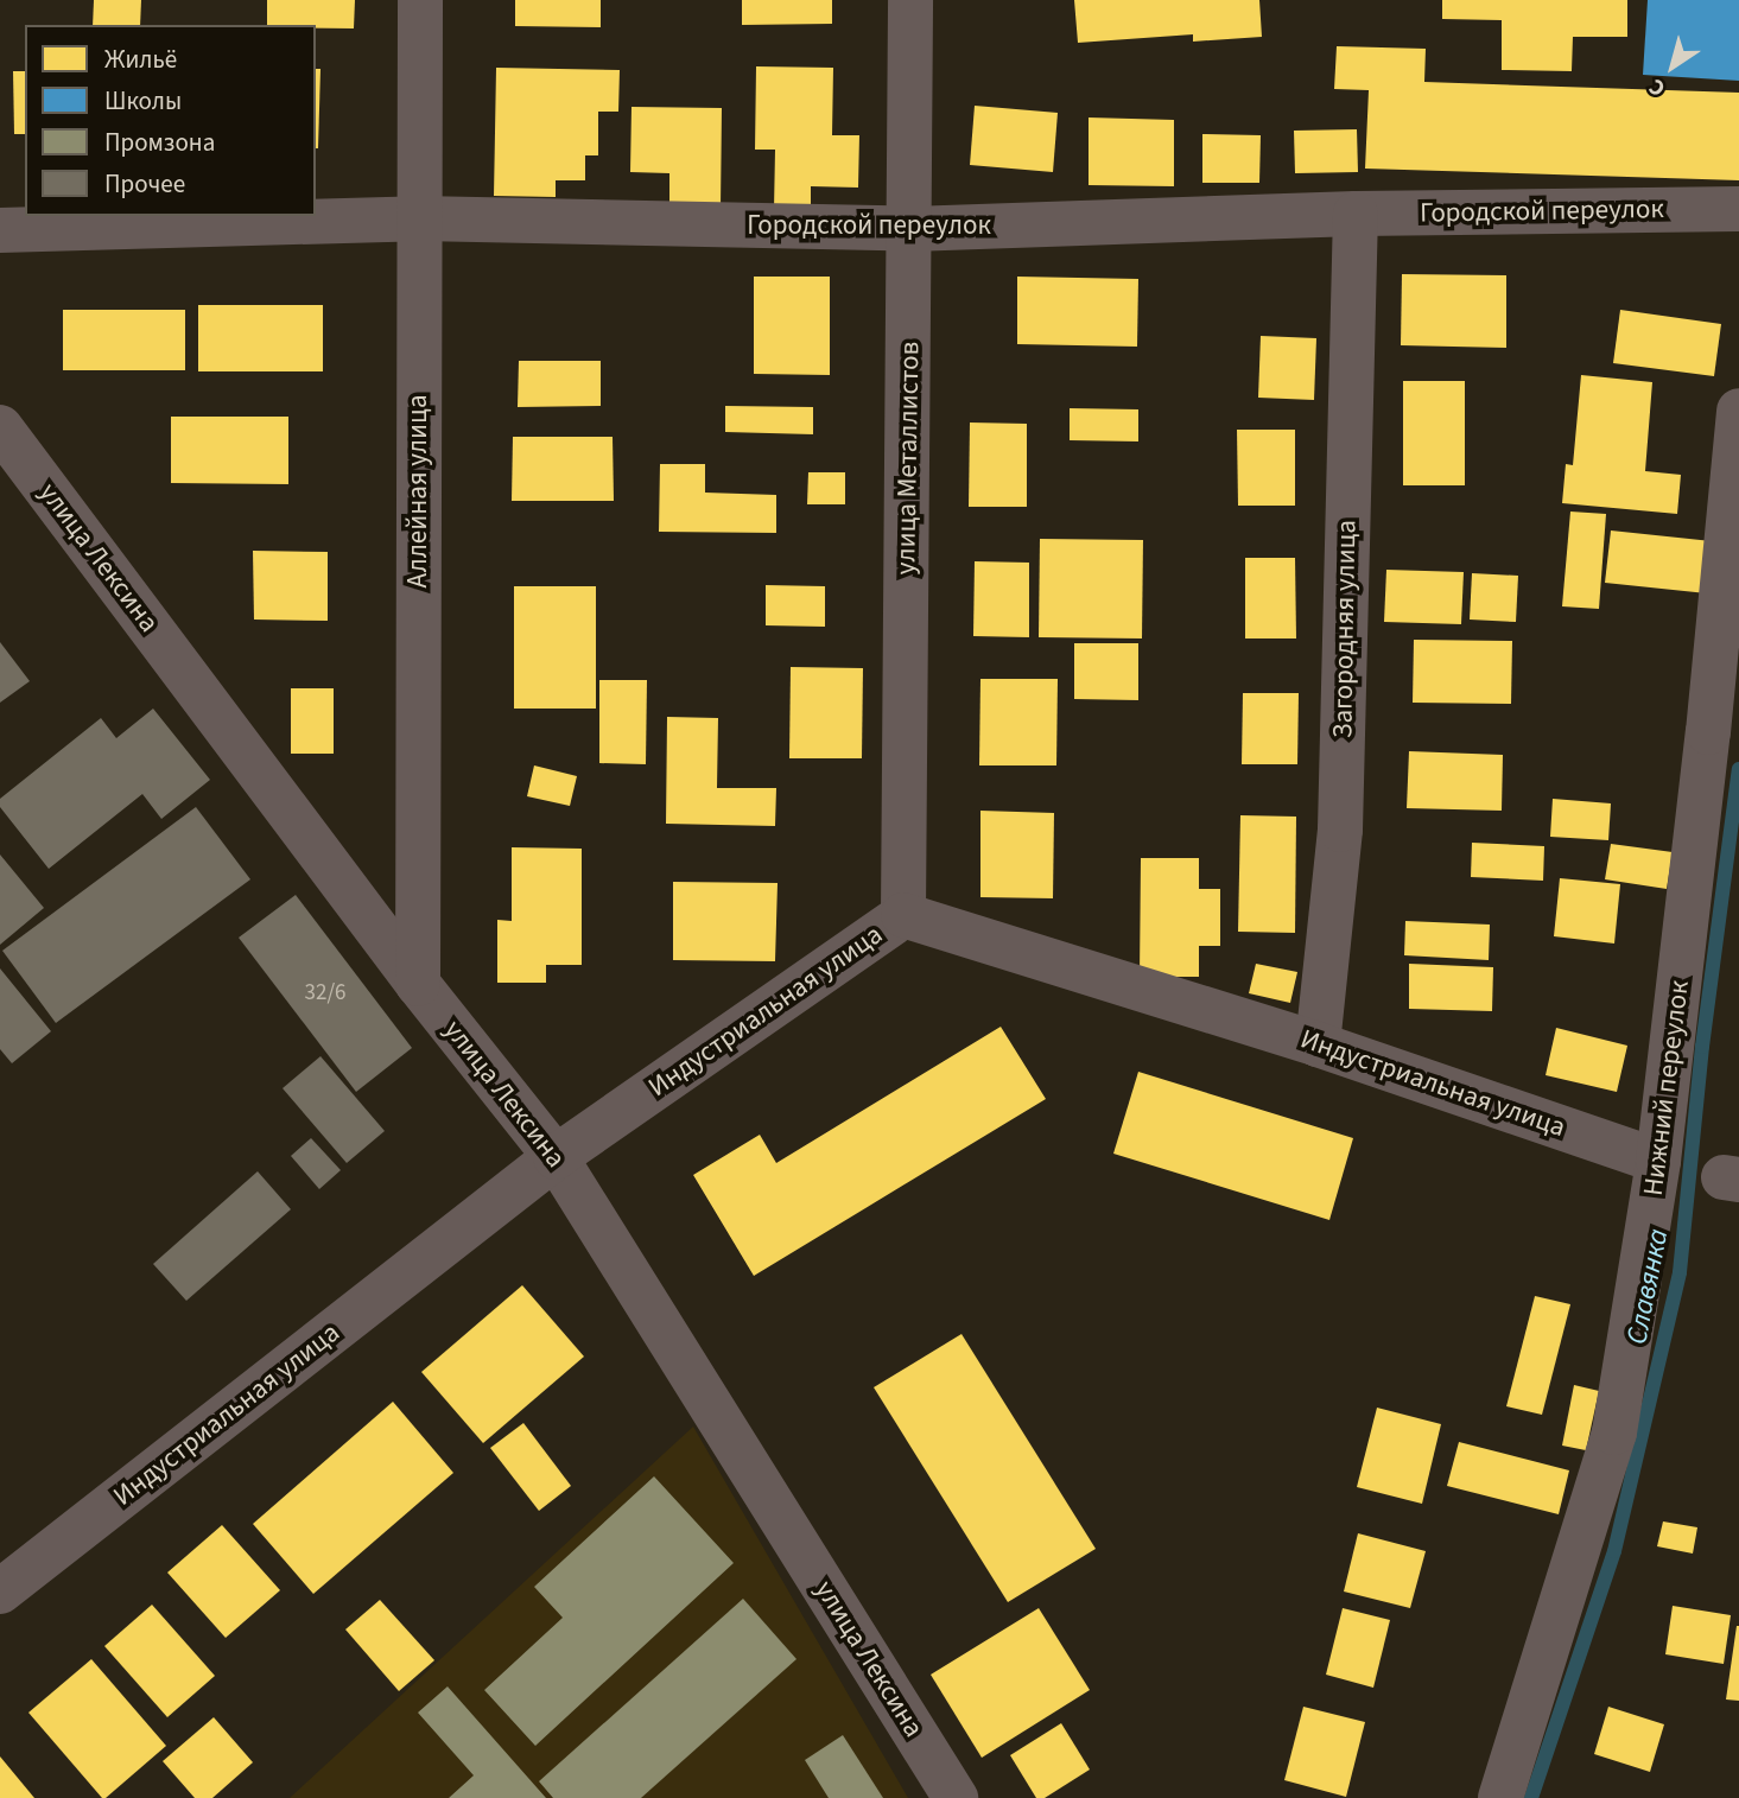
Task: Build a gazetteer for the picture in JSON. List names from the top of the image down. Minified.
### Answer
{"streets":{"street":["Городской переулок","улица Металлистов","Аллейная улица","улица Лексина","Загородняя улица","Индустриальная улица","Нижний переулок"]},"crossings":[["Городской переулок","улица Металлистов"],["Городской переулок","Аллейная улица"],["Городской переулок","Загородняя улица"],["улица Металлистов","Индустриальная улица"],["Аллейная улица","улица Лексина"],["улица Лексина","Индустриальная улица"],["Загородняя улица","Индустриальная улица"],["Индустриальная улица","Нижний переулок"]],"water":["Славянка"],"house_numbers":["32/6"],"legend":["Жильё","Школы","Промзона","Прочее"],"north":"bottom left"}
